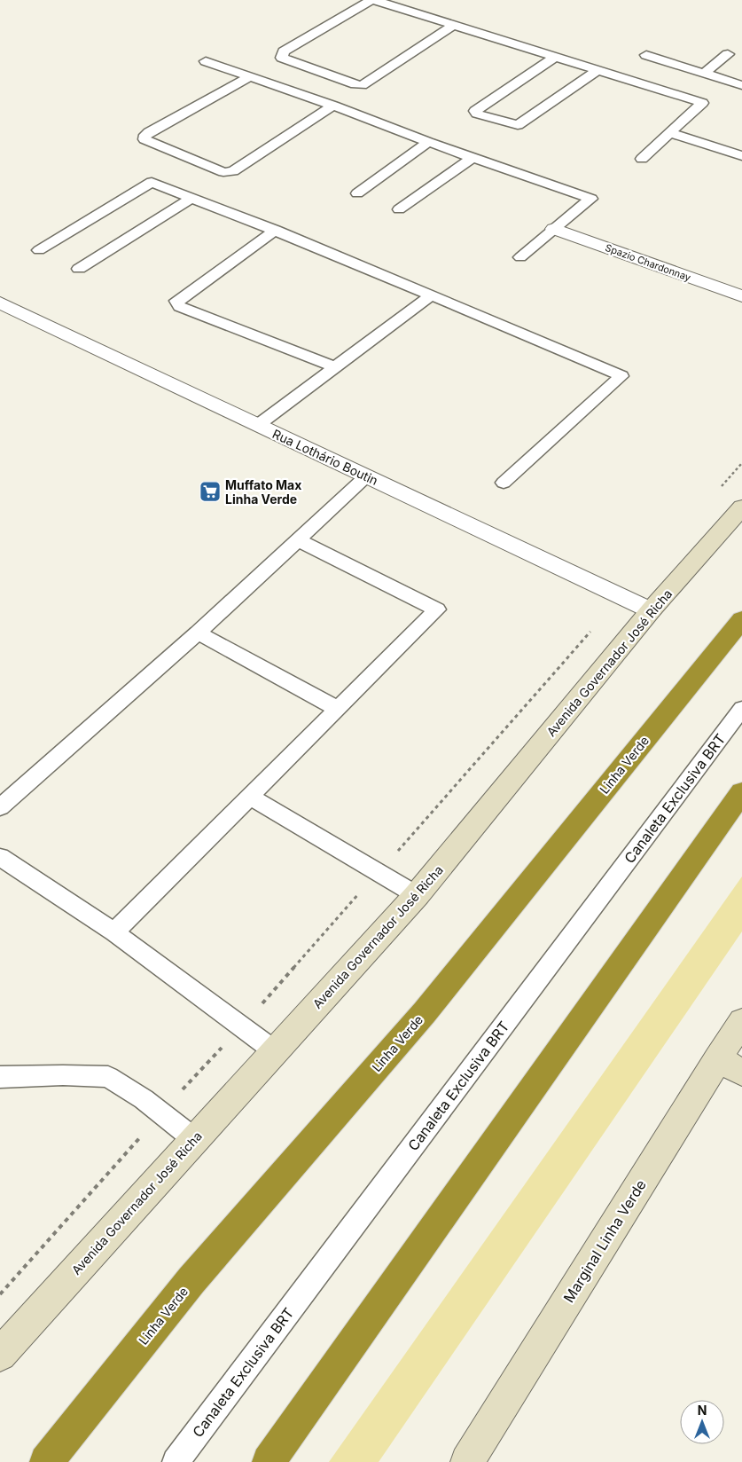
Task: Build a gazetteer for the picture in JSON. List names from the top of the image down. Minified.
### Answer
{"streets":{"highway":["Linha Verde"],"main road":["Avenida Governador José Richa","Marginal Linha Verde"],"street":["Spazio Chardonnay","Rua Lothário Boutin"],"lane":["Canaleta Exclusiva BRT"]},"crossings":[["Rua Lothário Boutin","Avenida Governador José Richa"]],"places":{"supermarket":["Muffato Max Linha Verde"]},"north":"top"}
